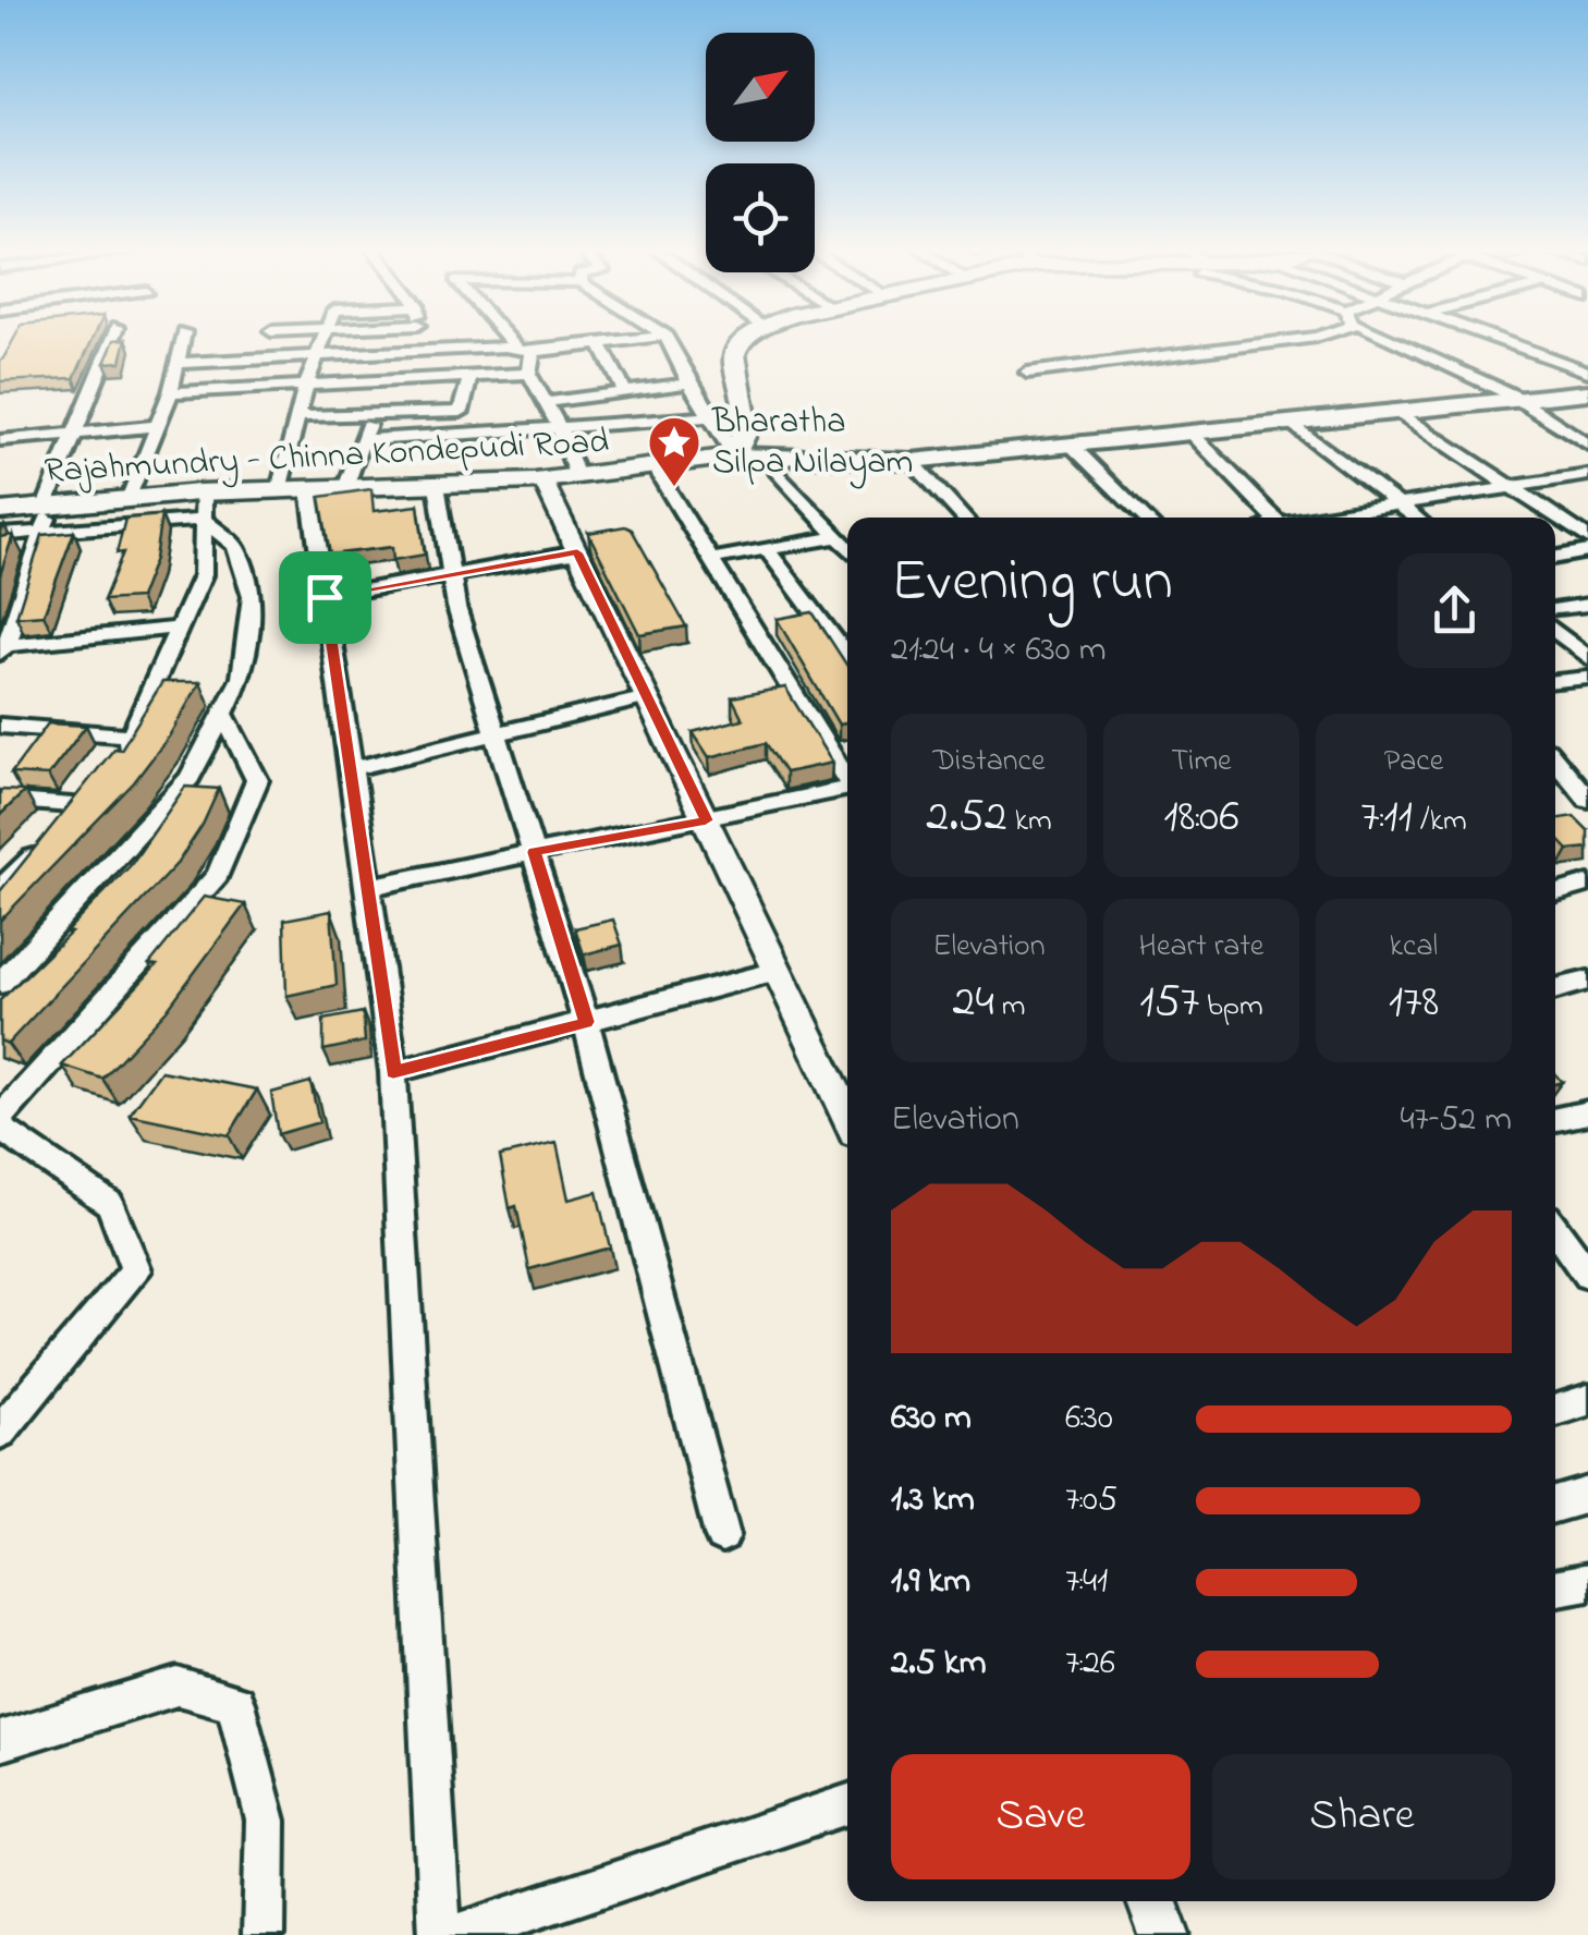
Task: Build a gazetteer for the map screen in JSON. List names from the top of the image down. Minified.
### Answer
{"streets":{"main road":["Rajahmundry - Chinna Kondepudi Road"]},"places":{"place":["Bharatha Silpa Nilayam"]},"north":"top right","page":{"heading":["Evening run","21:24 · 4 × 630 m"],"stats":[["Distance","2.52 km"],["Time","18:06"],["Pace","7:11 /km"],["Elevation","24 m"],["Heart rate","157 bpm"],["kcal","178"]],"chart":["Elevation","47–52 m"],"list":[{"name":"630 m","note":"6:30"},{"name":"1.3 km","note":"7:05"},{"name":"1.9 km","note":"7:41"},{"name":"2.5 km","note":"7:26"}],"buttons":["Save","Share"]}}
